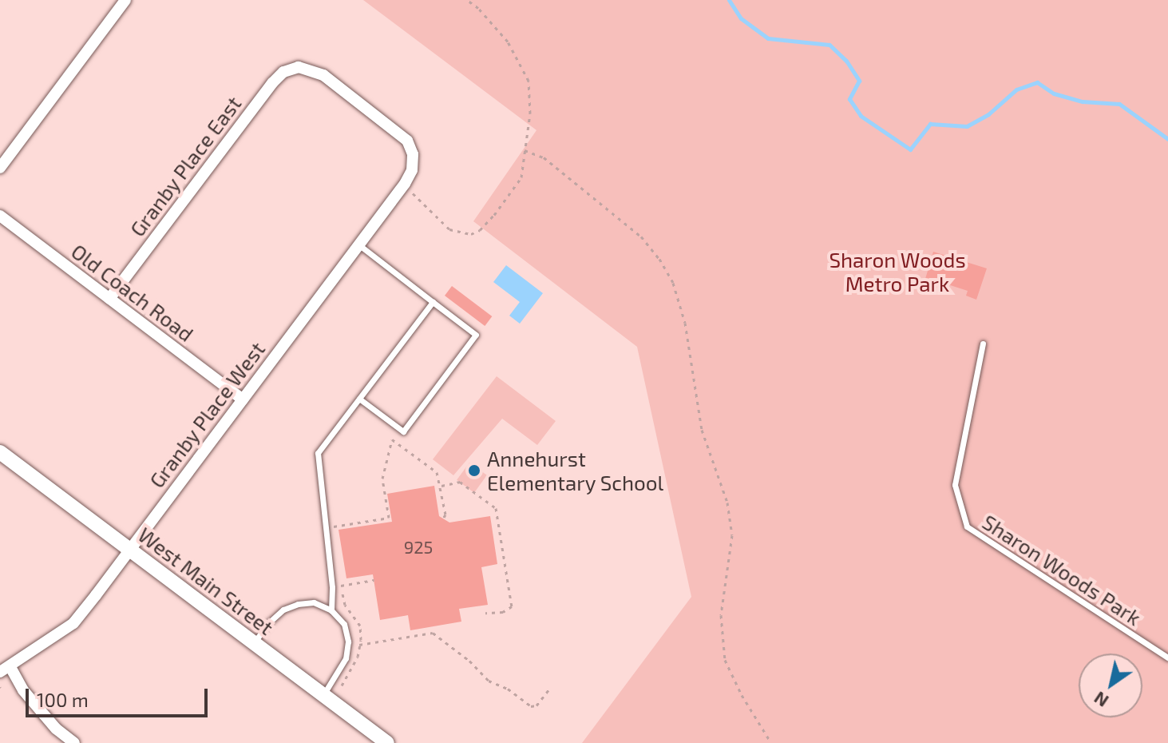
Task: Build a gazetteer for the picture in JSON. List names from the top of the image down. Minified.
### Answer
{"streets":{"main road":["West Main Street"],"street":["Granby Place East","Old Coach Road","Granby Place West"],"lane":["Sharon Woods Park"]},"crossings":[["Granby Place East","Old Coach Road"],["Granby Place East","Granby Place West"],["Old Coach Road","Granby Place West"],["Granby Place West","West Main Street"]],"parks":["Sharon Woods Metro Park"],"places":["Annehurst Elementary School"],"house_numbers":["925"],"scale_bar":"100 m","north":"bottom left"}
